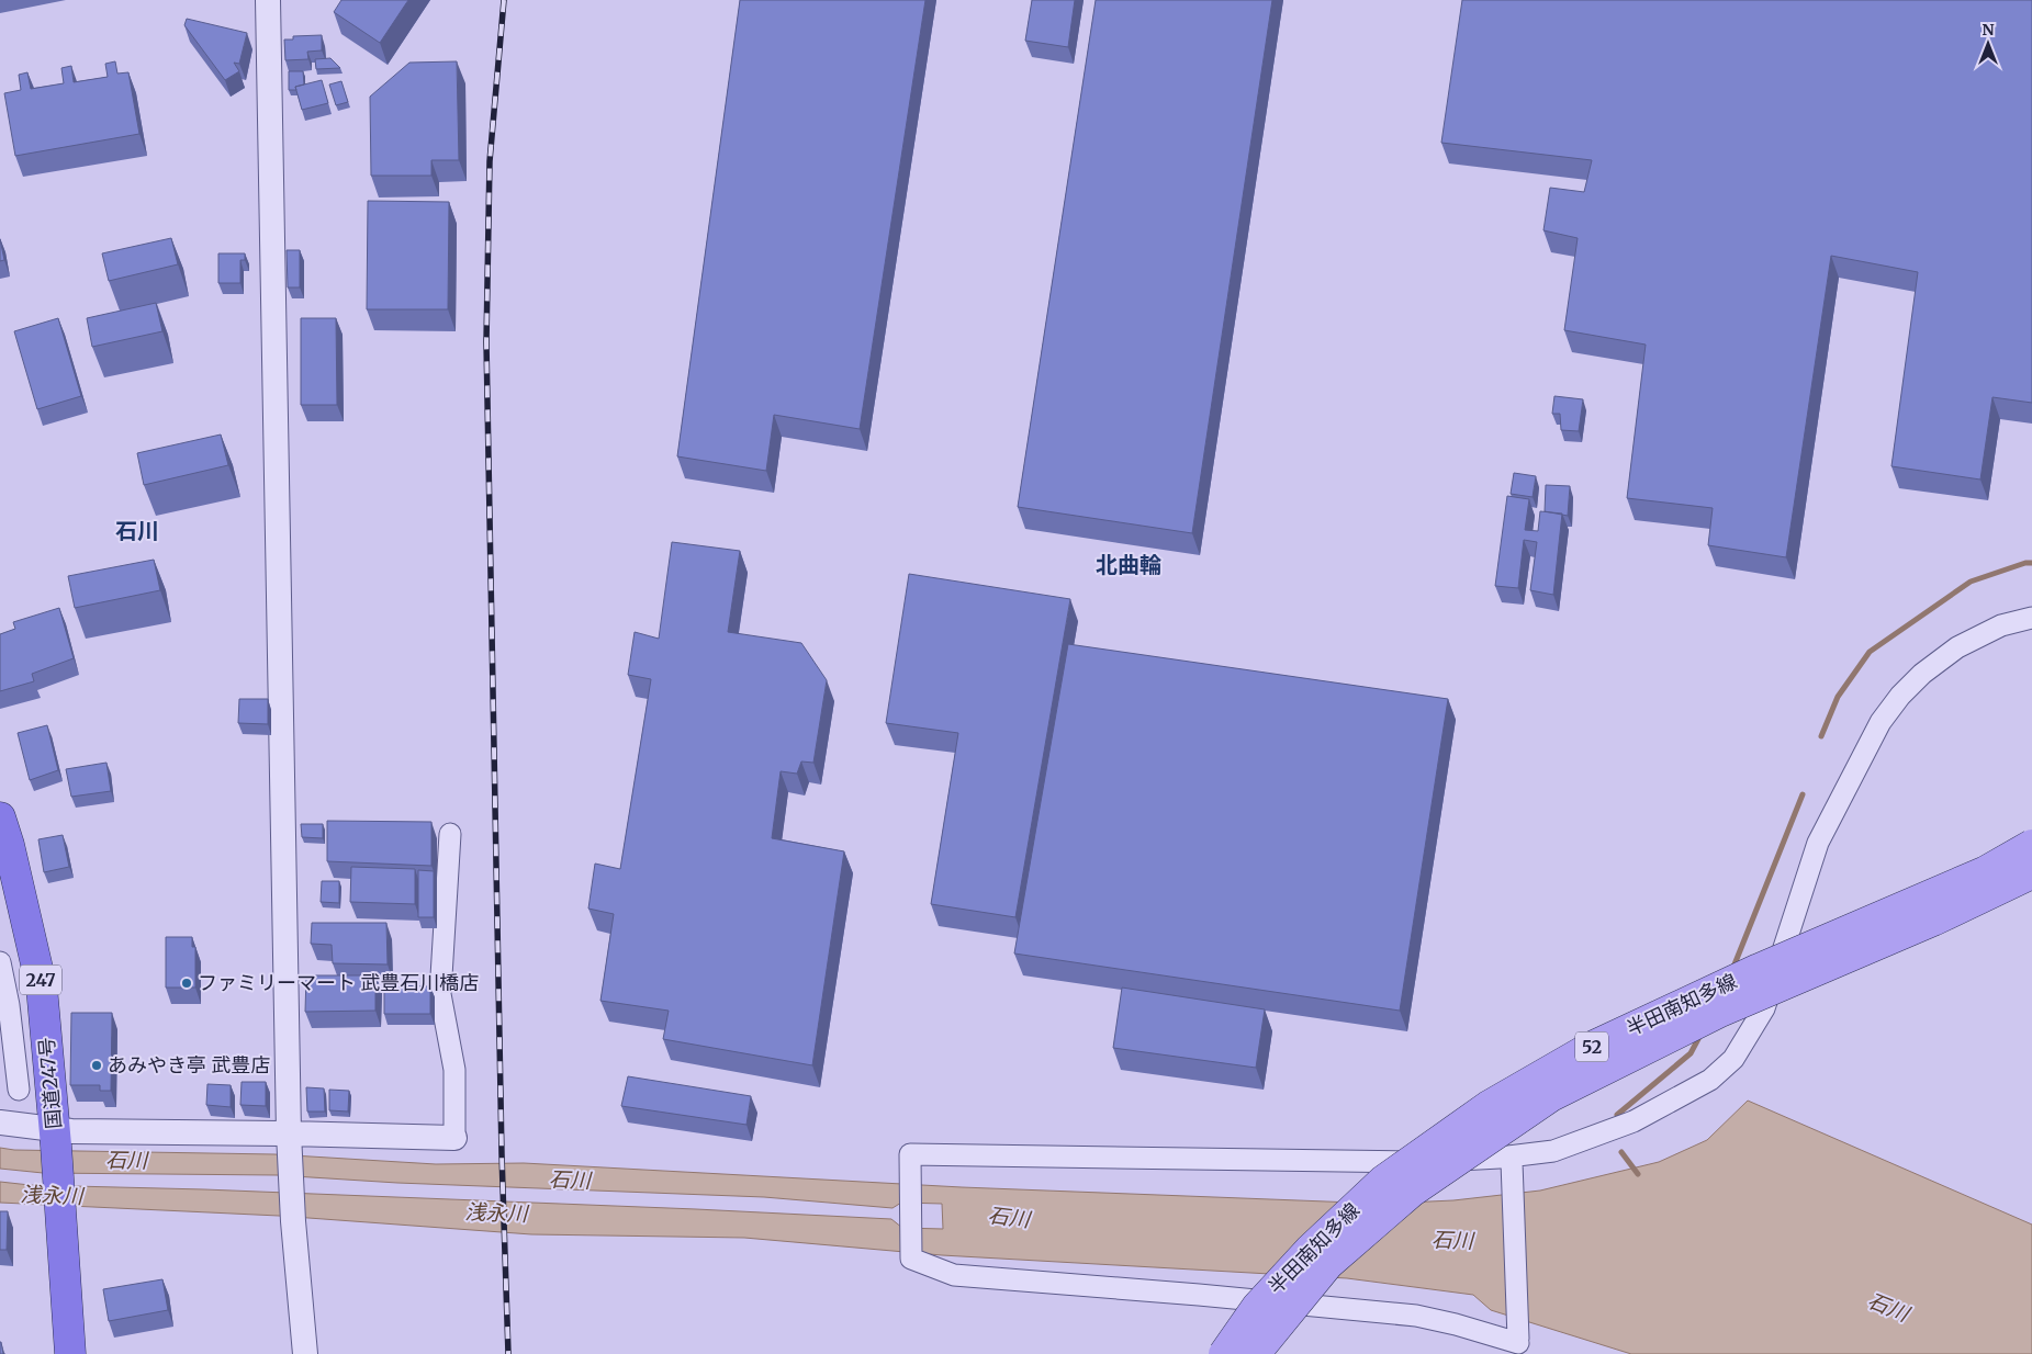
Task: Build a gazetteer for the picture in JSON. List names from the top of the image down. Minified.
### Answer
{"streets":{"highway":["247","国道247号"],"main road":["半田南知多線","52"]},"districts":["石川","北曲輪"],"water":["石川","浅永川"],"places":["ファミリーマート 武豊石川橋店","あみやき亭 武豊店"],"north":"top"}
